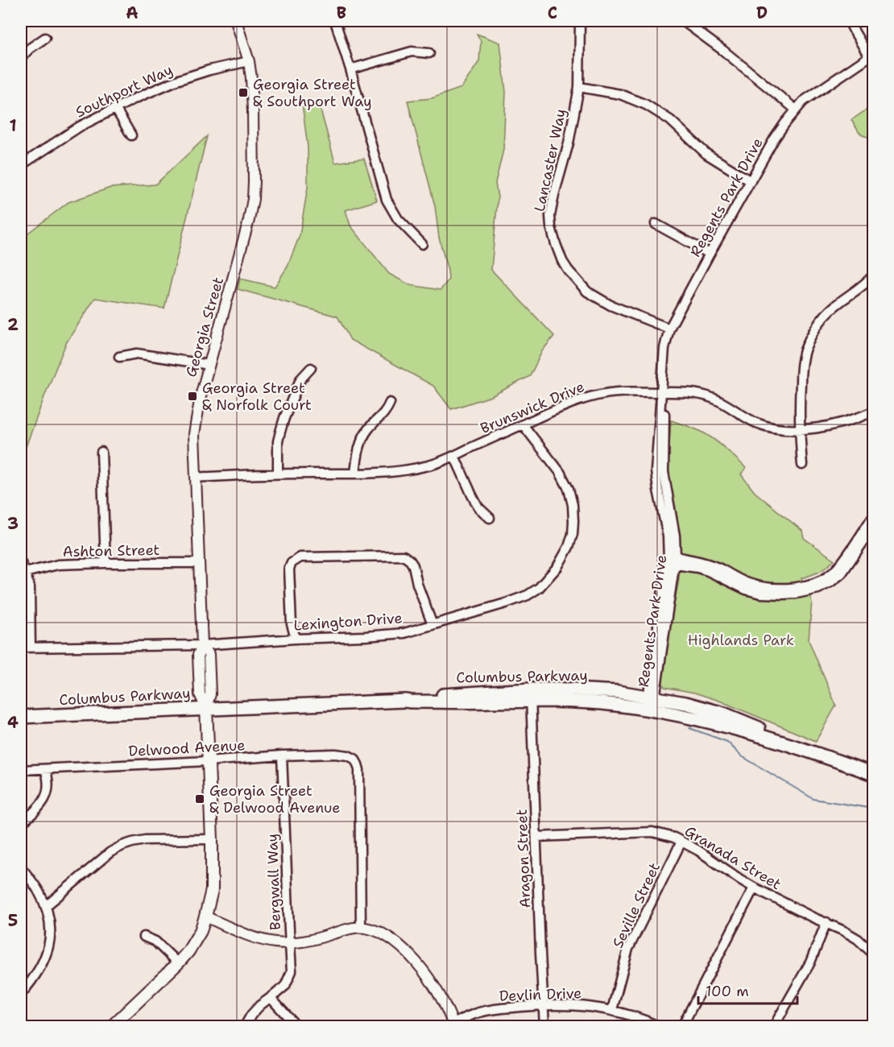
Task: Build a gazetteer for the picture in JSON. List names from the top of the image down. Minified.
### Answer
{"streets":{"main road":["Georgia Street","Columbus Parkway"],"street":["Southport Way","Lancaster Way","Regents Park Drive","Brunswick Drive","Ashton Street","Lexington Drive","Delwood Avenue","Granada Street","Aragon Street","Bergwall Way","Seville Street","Devlin Drive"]},"crossings":[["Southport Way","Georgia Street"],["Lancaster Way","Regents Park Drive"],["Regents Park Drive","Brunswick Drive"],["Regents Park Drive","Columbus Parkway"],["Georgia Street","Brunswick Drive"],["Georgia Street","Ashton Street"],["Georgia Street","Lexington Drive"],["Georgia Street","Columbus Parkway"],["Georgia Street","Delwood Avenue"],["Brunswick Drive","Lexington Drive"],["Columbus Parkway","Aragon Street"],["Delwood Avenue","Bergwall Way"],["Granada Street","Aragon Street"],["Granada Street","Seville Street"],["Aragon Street","Devlin Drive"],["Seville Street","Devlin Drive"]],"parks":["Highlands Park"],"places":{"transit":["Georgia Street & Southport Way","Georgia Street & Norfolk Court","Georgia Street & Delwood Avenue"]},"scale_bar":"100 m","grid":{"columns":["A","B","C","D"],"rows":["1","2","3","4","5"]}}
